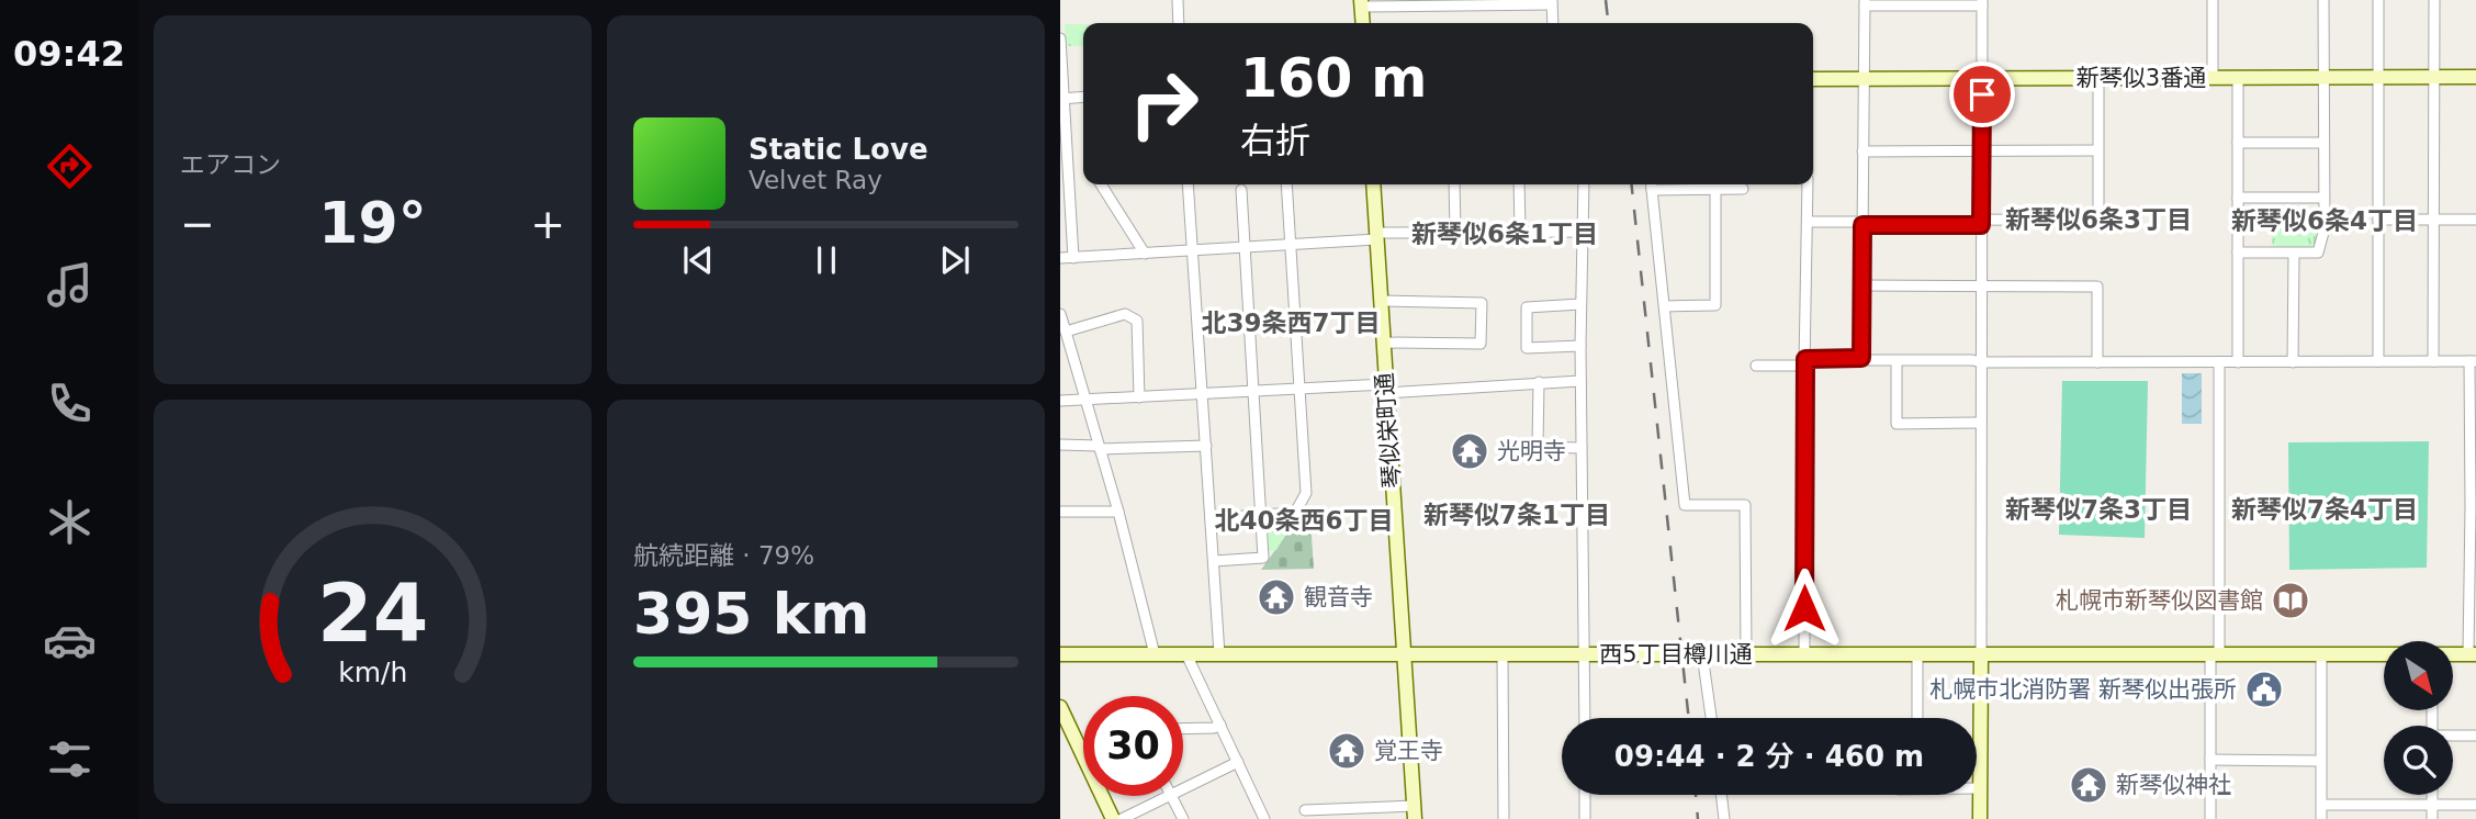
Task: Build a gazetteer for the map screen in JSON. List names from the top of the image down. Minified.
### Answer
{"streets":{"main road":["新琴似3番通","琴似栄町通","西5丁目樽川通"]},"crossings":[["琴似栄町通","西5丁目樽川通"]],"districts":["新琴似6条3丁目","新琴似6条4丁目","新琴似6条1丁目","北39条西7丁目","新琴似7条3丁目","新琴似7条4丁目","新琴似7条1丁目","北40条西6丁目"],"places":{"temple":["光明寺","観音寺","覚王寺","新琴似神社"],"library":["札幌市新琴似図書館"],"public building":["札幌市北消防署 新琴似出張所"]},"north":"bottom right","page":{"tabs":"09:42","tile":["エアコン",["航続距離 · 79%","395 km"]],"turn":["160 m","右折"],"song":["Static Love","Velvet Ray"],"heat":["−","19°","+"],"limit":"30","trip":"09:44 · 2 分 · 460 m","gauge":["24","km/h"]}}
